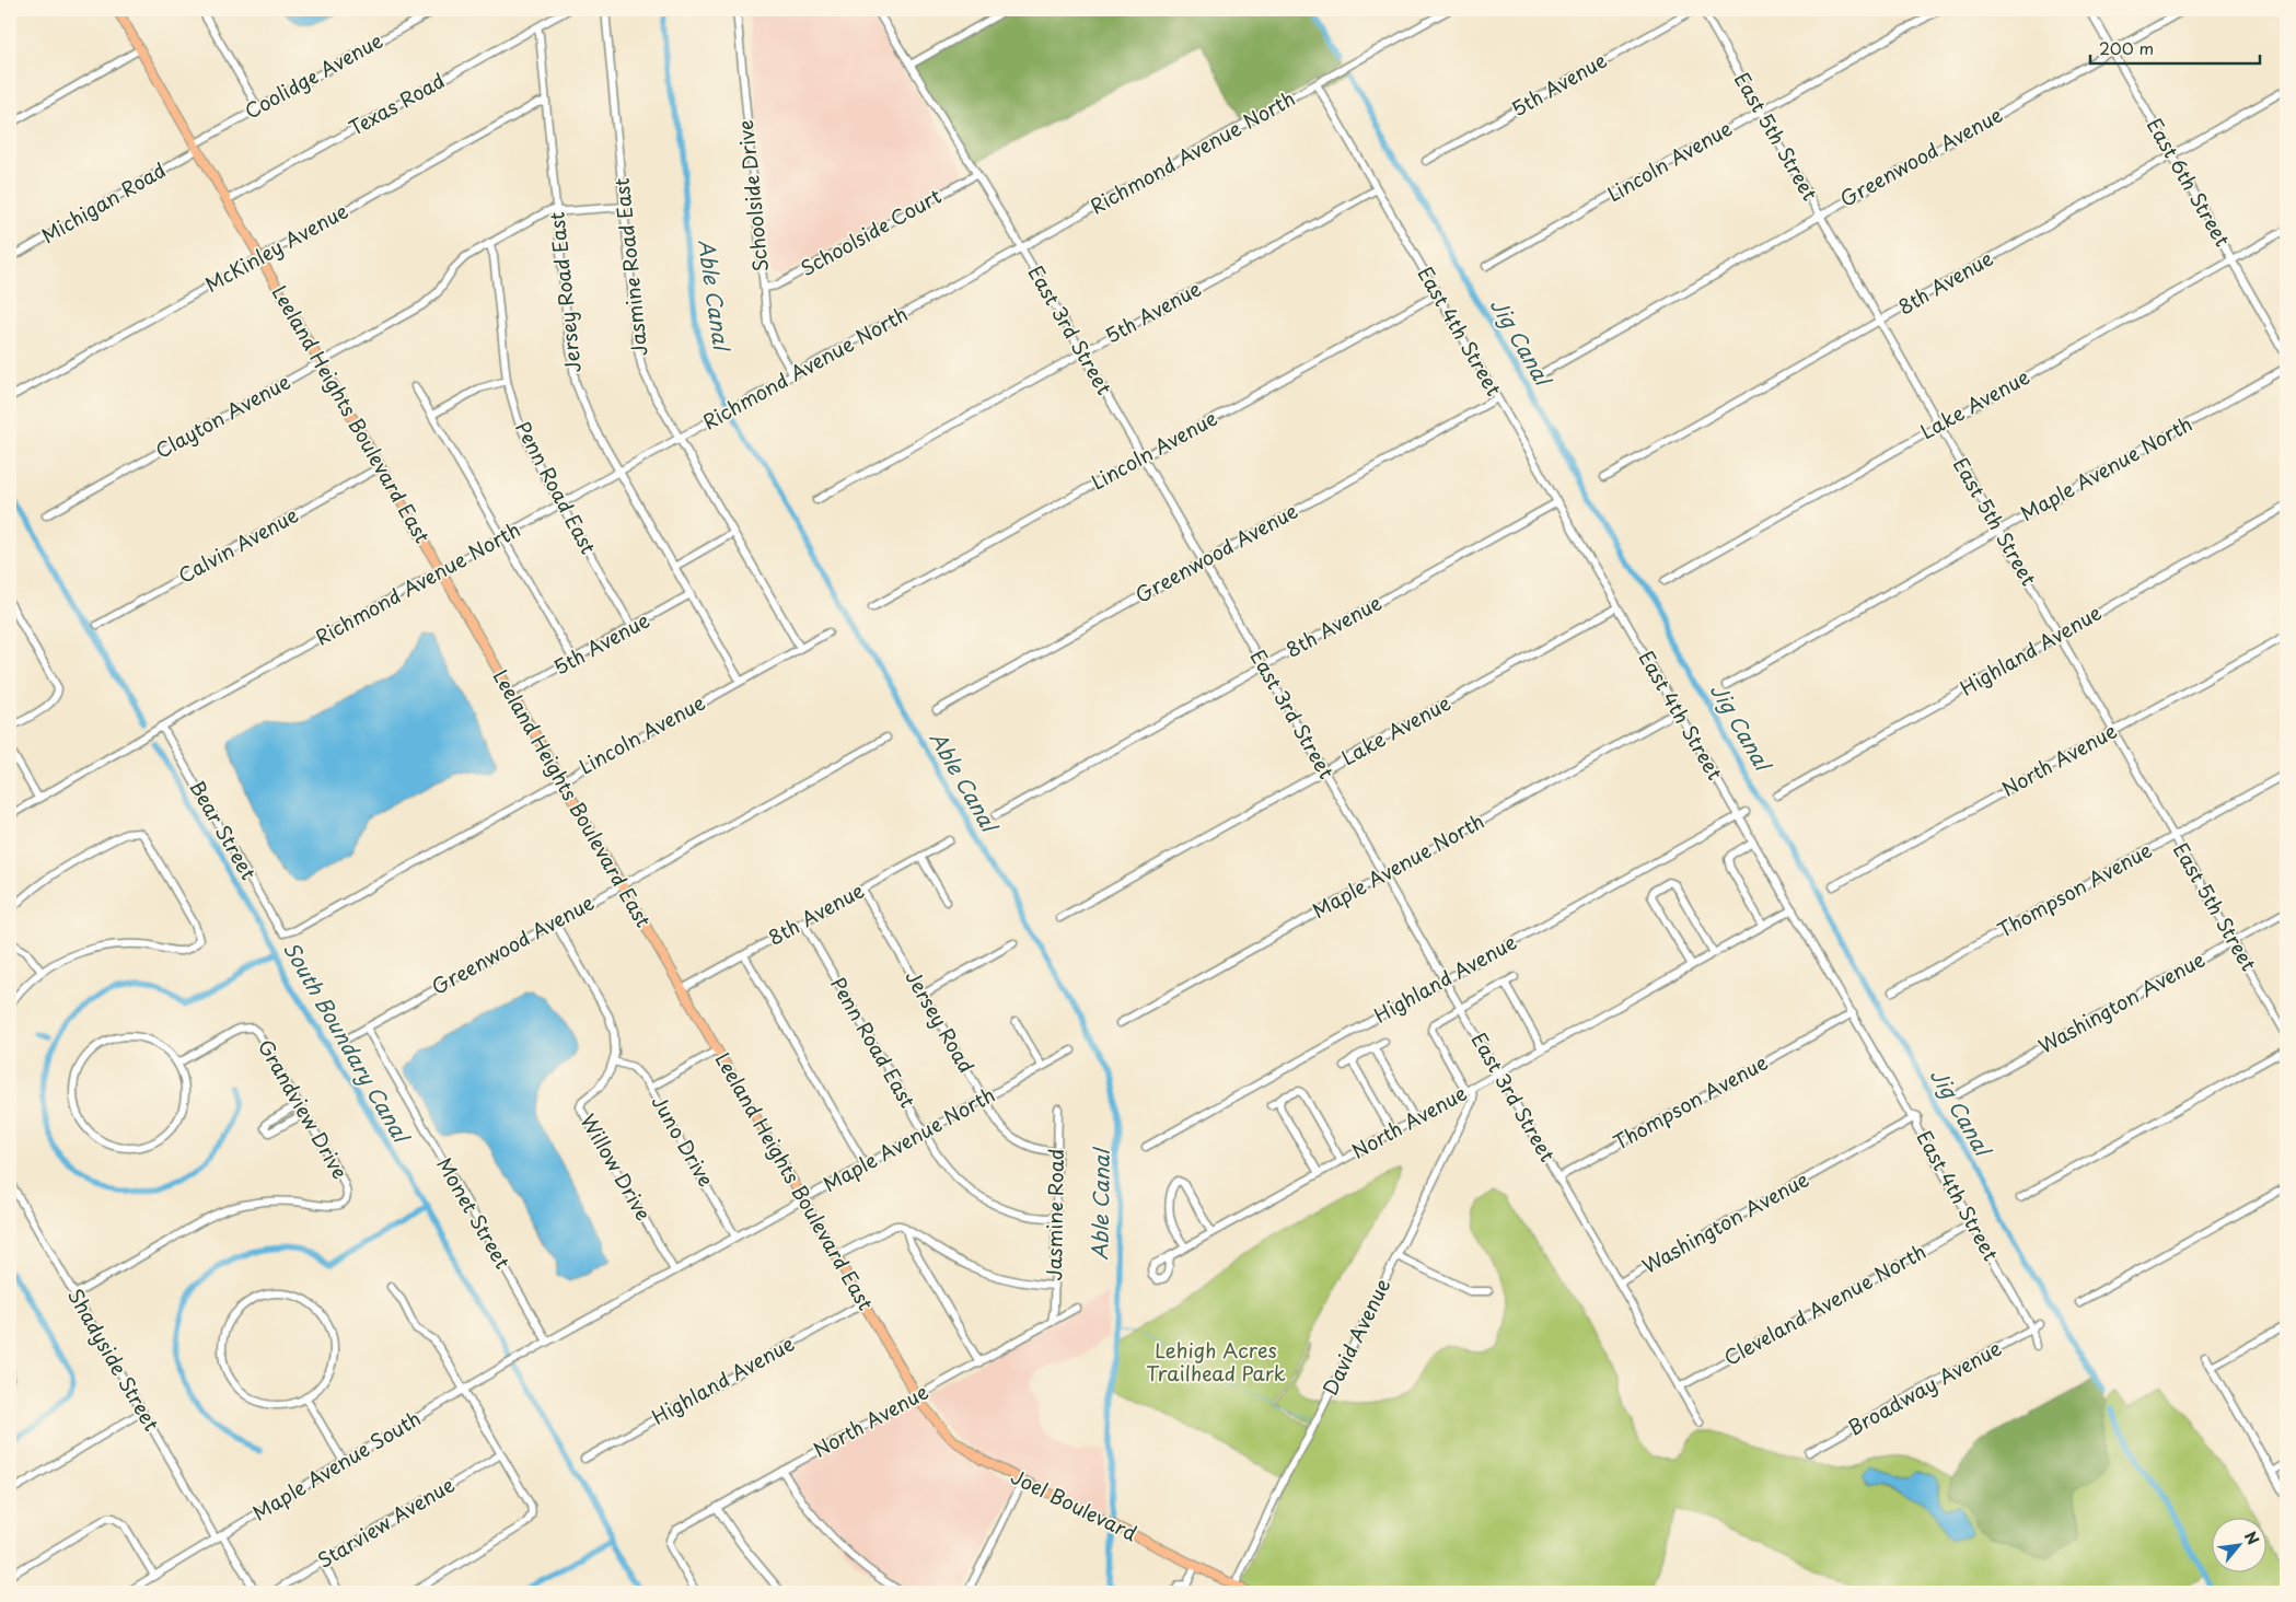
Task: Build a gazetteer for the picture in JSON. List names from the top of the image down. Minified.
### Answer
{"streets":{"main road":["Leeland Heights Boulevard East","Joel Boulevard"],"street":["Coolidge Avenue","5th Avenue","Texas Road","East 5th Street","Richmond Avenue North","Greenwood Avenue","Lincoln Avenue","East 6th Street","Schoolside Drive","Michigan Road","Schoolside Court","McKinley Avenue","Jasmine Road East","8th Avenue","Jersey Road East","East 3rd Street","East 4th Street","Lake Avenue","Clayton Avenue","Maple Avenue North","Penn Road East","Calvin Avenue","Highland Avenue","North Avenue","Bear Street","Thompson Avenue","Washington Avenue","Jersey Road","Grandview Drive","Juno Drive","Willow Drive","Monet Street","Jasmine Road","Cleveland Avenue North","David Avenue","Shadyside Street","Broadway Avenue","Maple Avenue South","Starview Avenue"]},"crossings":[["Coolidge Avenue","Michigan Road"],["Coolidge Avenue","Leeland Heights Boulevard East"],["5th Avenue","Jersey Road East"],["5th Avenue","East 3rd Street"],["5th Avenue","East 4th Street"],["5th Avenue","Leeland Heights Boulevard East"],["5th Avenue","Penn Road East"],["Texas Road","Jersey Road East"],["Texas Road","Leeland Heights Boulevard East"],["East 5th Street","Greenwood Avenue"],["East 5th Street","Lincoln Avenue"],["East 5th Street","8th Avenue"],["East 5th Street","Lake Avenue"],["East 5th Street","Maple Avenue North"],["East 5th Street","Highland Avenue"],["East 5th Street","North Avenue"],["East 5th Street","Thompson Avenue"],["East 5th Street","Washington Avenue"],["Richmond Avenue North","Schoolside Drive"],["Richmond Avenue North","Jasmine Road East"],["Richmond Avenue North","Jersey Road East"],["Richmond Avenue North","East 3rd Street"],["Richmond Avenue North","East 4th Street"],["Richmond Avenue North","Leeland Heights Boulevard East"],["Richmond Avenue North","Penn Road East"],["Richmond Avenue North","Bear Street"],["Greenwood Avenue","East 6th Street"],["Greenwood Avenue","East 3rd Street"],["Greenwood Avenue","East 4th Street"],["Greenwood Avenue","Leeland Heights Boulevard East"],["Greenwood Avenue","Monet Street"],["Lincoln Avenue","Jasmine Road East"],["Lincoln Avenue","Jersey Road East"],["Lincoln Avenue","East 3rd Street"],["Lincoln Avenue","East 4th Street"],["Lincoln Avenue","Leeland Heights Boulevard East"],["Lincoln Avenue","Bear Street"],["East 6th Street","8th Avenue"],["East 6th Street","Lake Avenue"],["Schoolside Drive","Schoolside Court"],["Michigan Road","Leeland Heights Boulevard East"],["Schoolside Court","East 3rd Street"],["McKinley Avenue","Jersey Road East"],["McKinley Avenue","Leeland Heights Boulevard East"],["Jasmine Road East","Clayton Avenue"],["8th Avenue","East 3rd Street"],["8th Avenue","East 4th Street"],["8th Avenue","Leeland Heights Boulevard East"],["8th Avenue","Penn Road East"],["8th Avenue","Jersey Road"],["Jersey Road East","Clayton Avenue"],["East 3rd Street","Lake Avenue"],["East 3rd Street","Maple Avenue North"],["East 3rd Street","Highland Avenue"],["East 3rd Street","North Avenue"],["East 3rd Street","Thompson Avenue"],["East 3rd Street","Washington Avenue"],["East 3rd Street","Cleveland Avenue North"],["East 4th Street","Lake Avenue"],["East 4th Street","Maple Avenue North"],["East 4th Street","Highland Avenue"],["East 4th Street","North Avenue"],["East 4th Street","Thompson Avenue"],["East 4th Street","Washington Avenue"],["East 4th Street","Cleveland Avenue North"],["East 4th Street","Broadway Avenue"],["Leeland Heights Boulevard East","Clayton Avenue"],["Leeland Heights Boulevard East","Maple Avenue North"],["Leeland Heights Boulevard East","Calvin Avenue"],["Leeland Heights Boulevard East","Highland Avenue"],["Leeland Heights Boulevard East","North Avenue"],["Leeland Heights Boulevard East","Joel Boulevard"],["Clayton Avenue","Penn Road East"],["Maple Avenue North","Penn Road East"],["Maple Avenue North","Jersey Road"],["Maple Avenue North","Juno Drive"],["Maple Avenue North","Willow Drive"],["Maple Avenue North","Monet Street"],["Maple Avenue North","Maple Avenue South"],["Penn Road East","Jasmine Road"],["North Avenue","Jasmine Road"],["North Avenue","David Avenue"],["North Avenue","Joel Boulevard"],["Jersey Road","Jasmine Road"],["Grandview Drive","Shadyside Street"],["Juno Drive","Willow Drive"],["Monet Street","Maple Avenue South"],["David Avenue","Joel Boulevard"],["Shadyside Street","Maple Avenue South"]],"water":["Able Canal","Jig Canal","South Boundary Canal"],"parks":["Lehigh Acres Trailhead Park"],"scale_bar":"200 m","north":"top right"}
